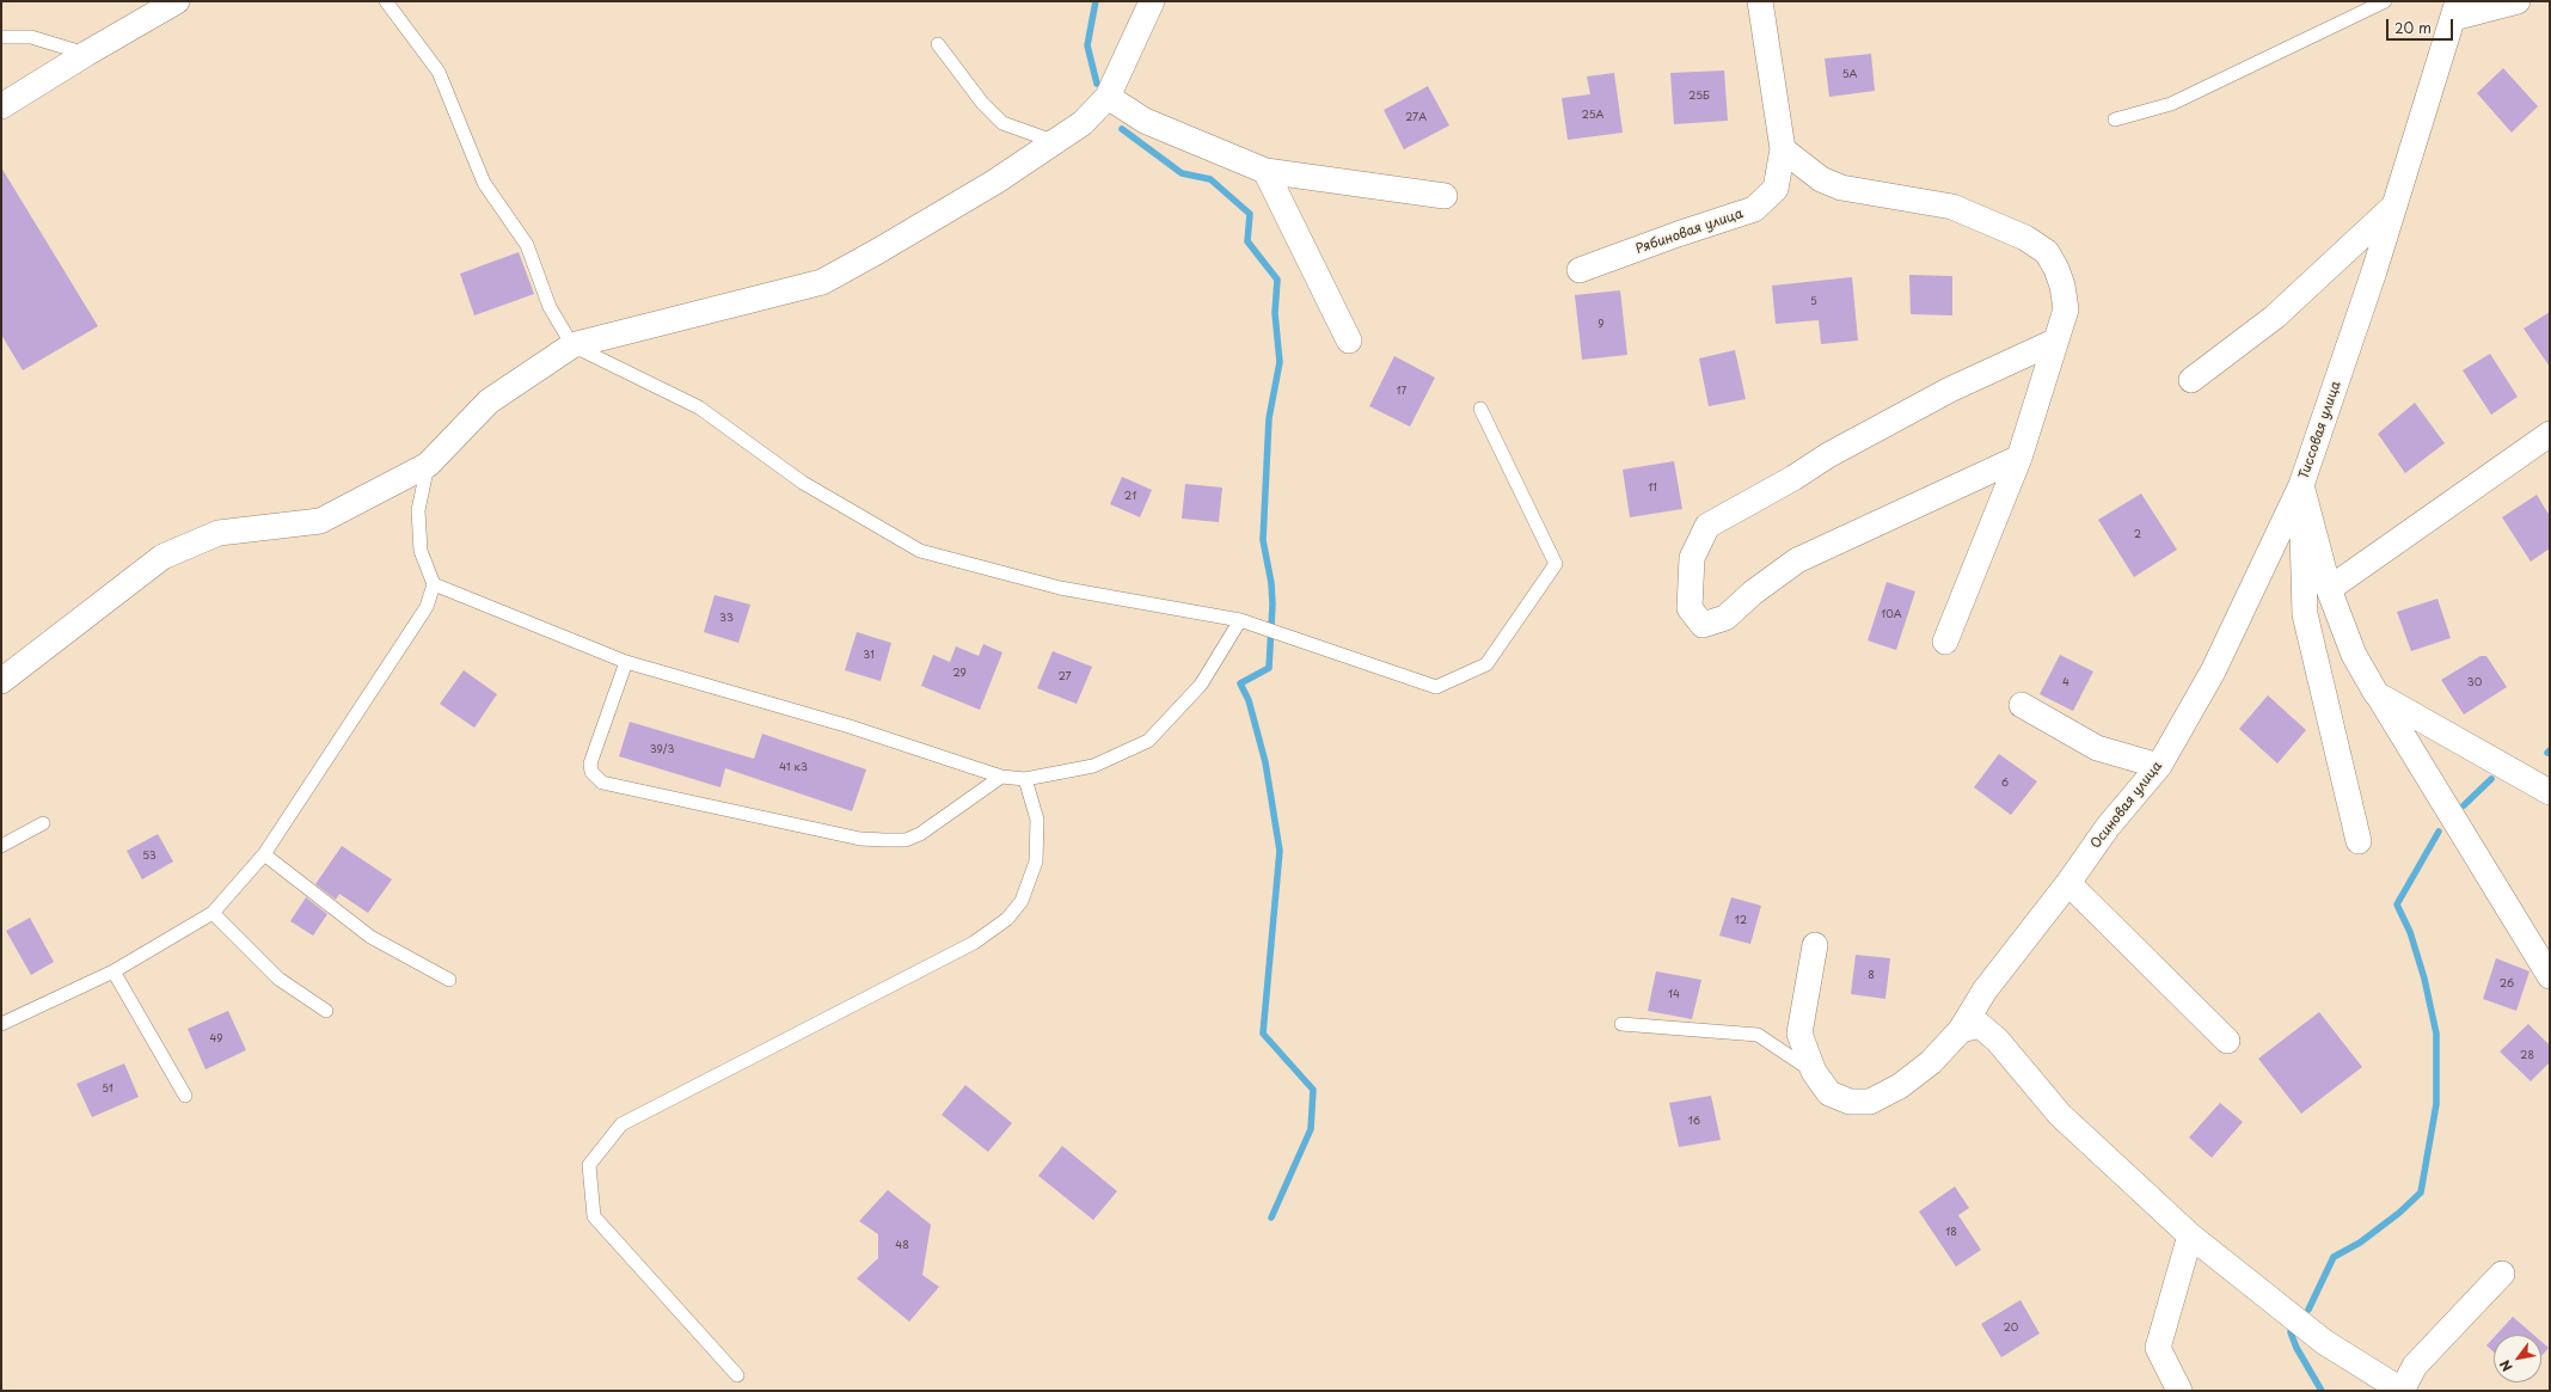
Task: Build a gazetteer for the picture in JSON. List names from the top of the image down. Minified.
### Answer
{"streets":{"street":["Рябиновая улица","Тиссовая улица","Осиновая улица"]},"crossings":[["Тиссовая улица","Осиновая улица"]],"house_numbers":["5А","25Б","25А","27А","5","9","17","11","21","2","10А","33","31","29","27","4","30","39/3","41 к3","6","53","12","8","26","14","49","28","51","16","18","48","20"],"scale_bar":"20 m","north":"bottom left"}
